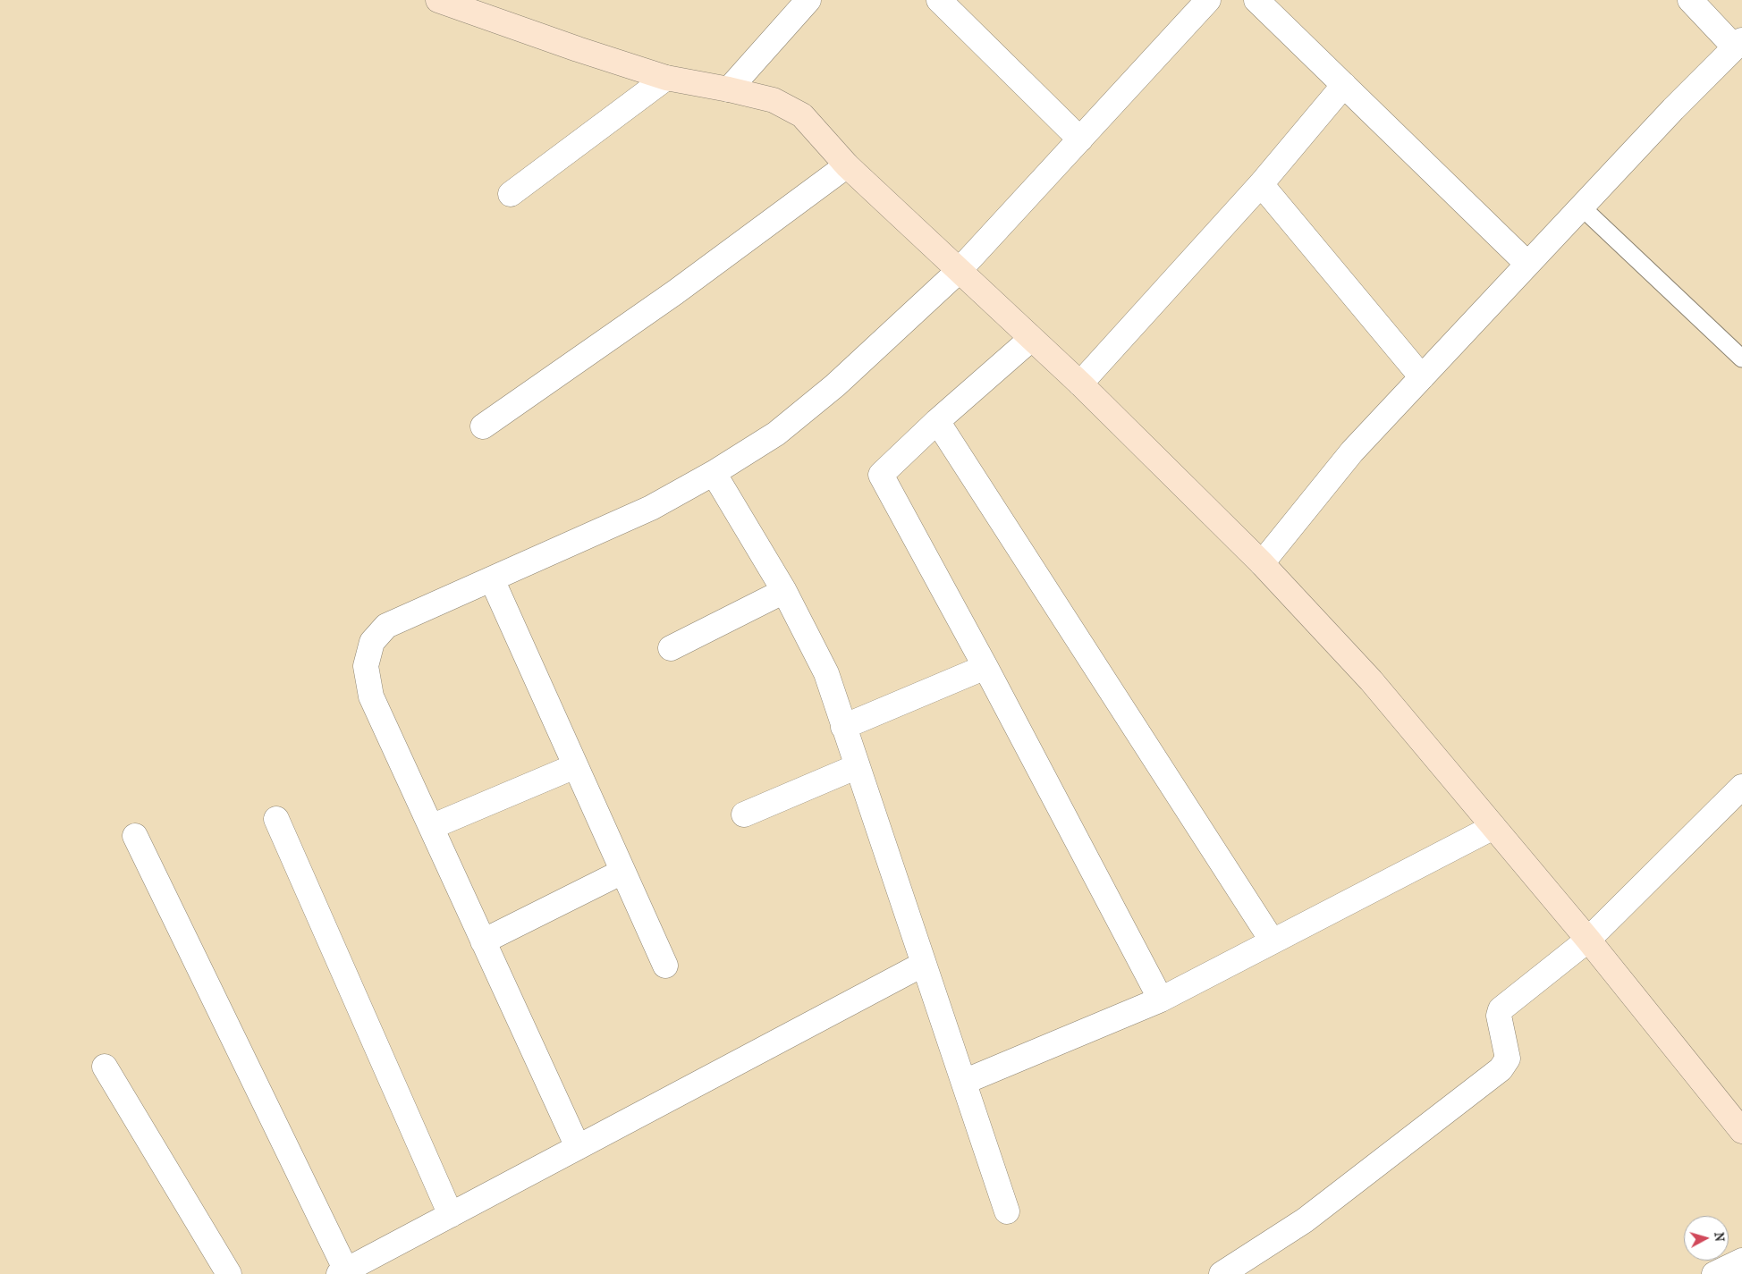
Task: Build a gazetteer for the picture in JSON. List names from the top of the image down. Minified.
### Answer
{"north":"right"}
